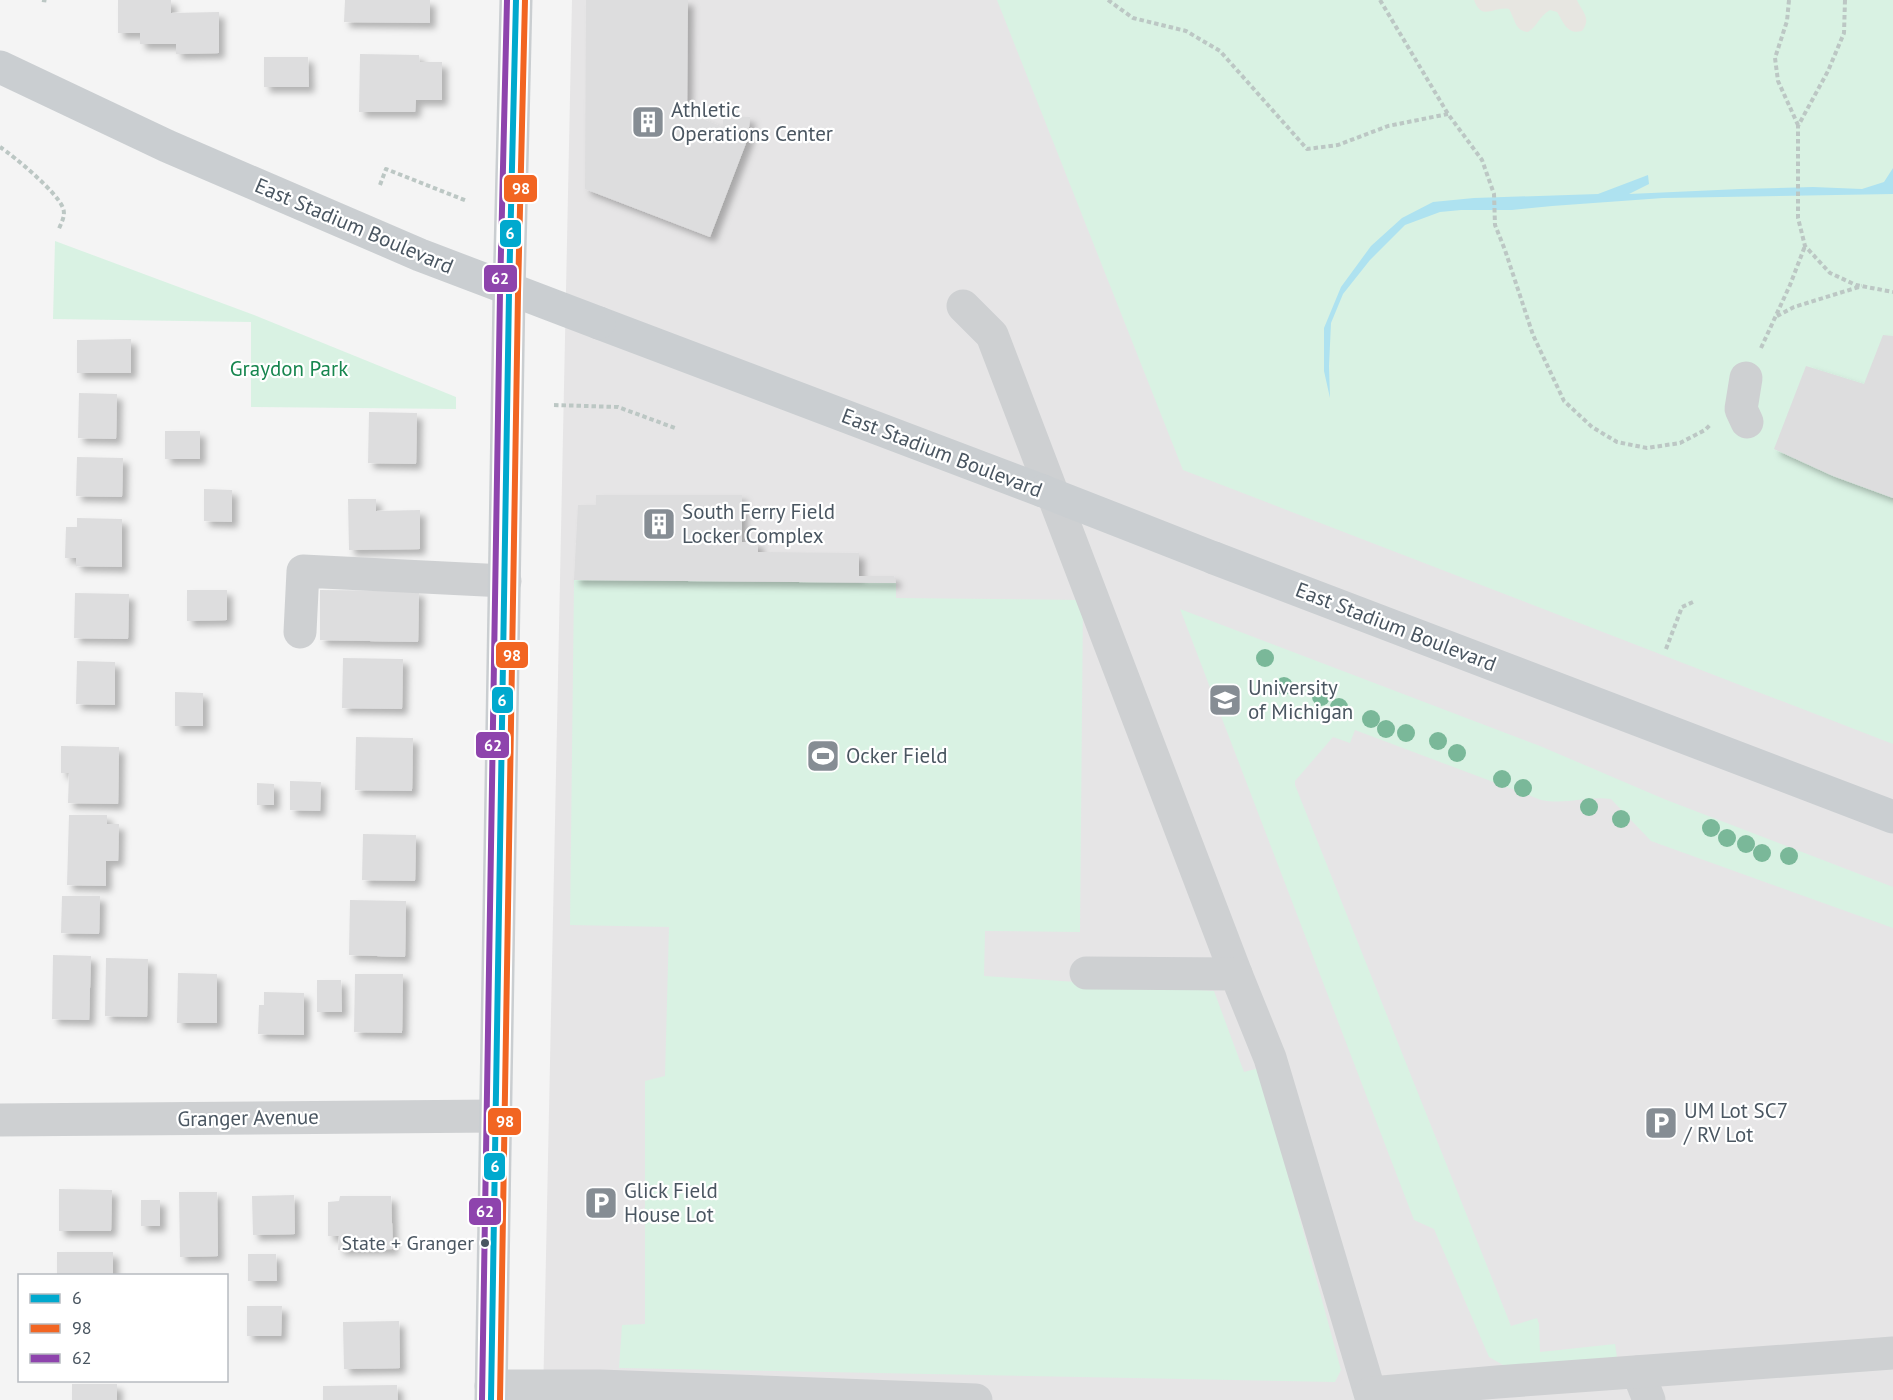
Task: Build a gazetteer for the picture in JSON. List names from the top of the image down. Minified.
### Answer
{"streets":{"main road":["East Stadium Boulevard"],"street":["Granger Avenue"]},"parks":["Graydon Park"],"places":{"building":["Athletic Operations Center","South Ferry Field Locker Complex"],"school or university":["University of Michigan"],"sports":["Ocker Field"],"parking":["UM Lot SC7 / RV Lot","Glick Field House Lot"],"other":["State + Granger"]},"lines":["transit line 6","transit line 98","transit line 62"],"legend":["6","98","62"]}
